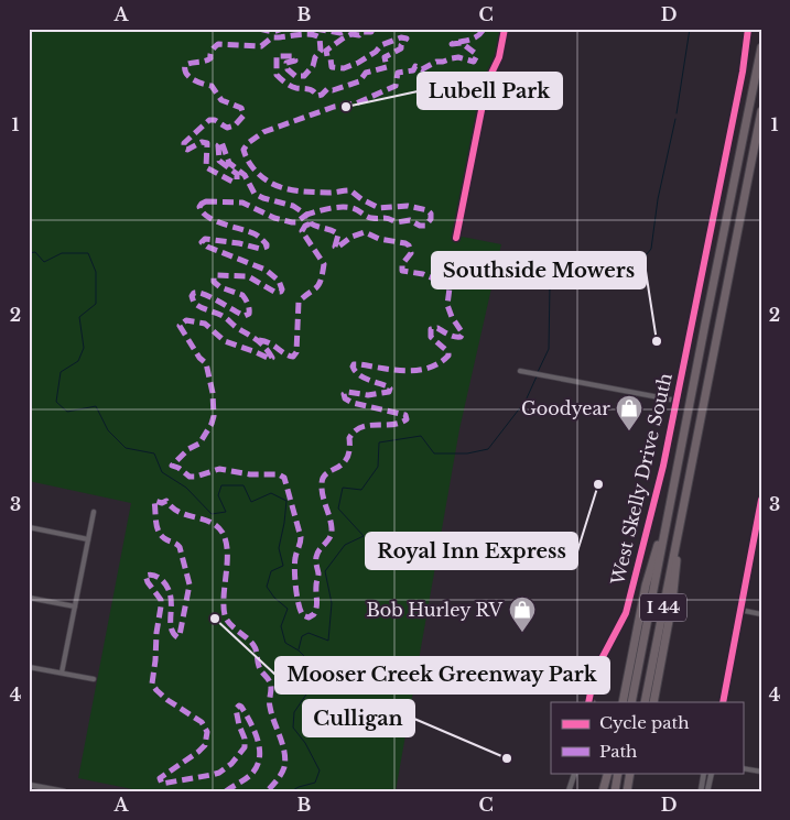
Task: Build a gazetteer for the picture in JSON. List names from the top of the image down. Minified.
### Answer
{"streets":{"highway":["I 44"],"street":["West Skelly Drive South"]},"places":{"other":["Lubell Park","Southside Mowers","Royal Inn Express","Mooser Creek Greenway Park","Culligan"],"shop":["Goodyear","Bob Hurley RV"]},"legend":["Cycle path","Path"],"grid":{"columns":["A","B","C","D"],"rows":["1","2","3","4"]}}
